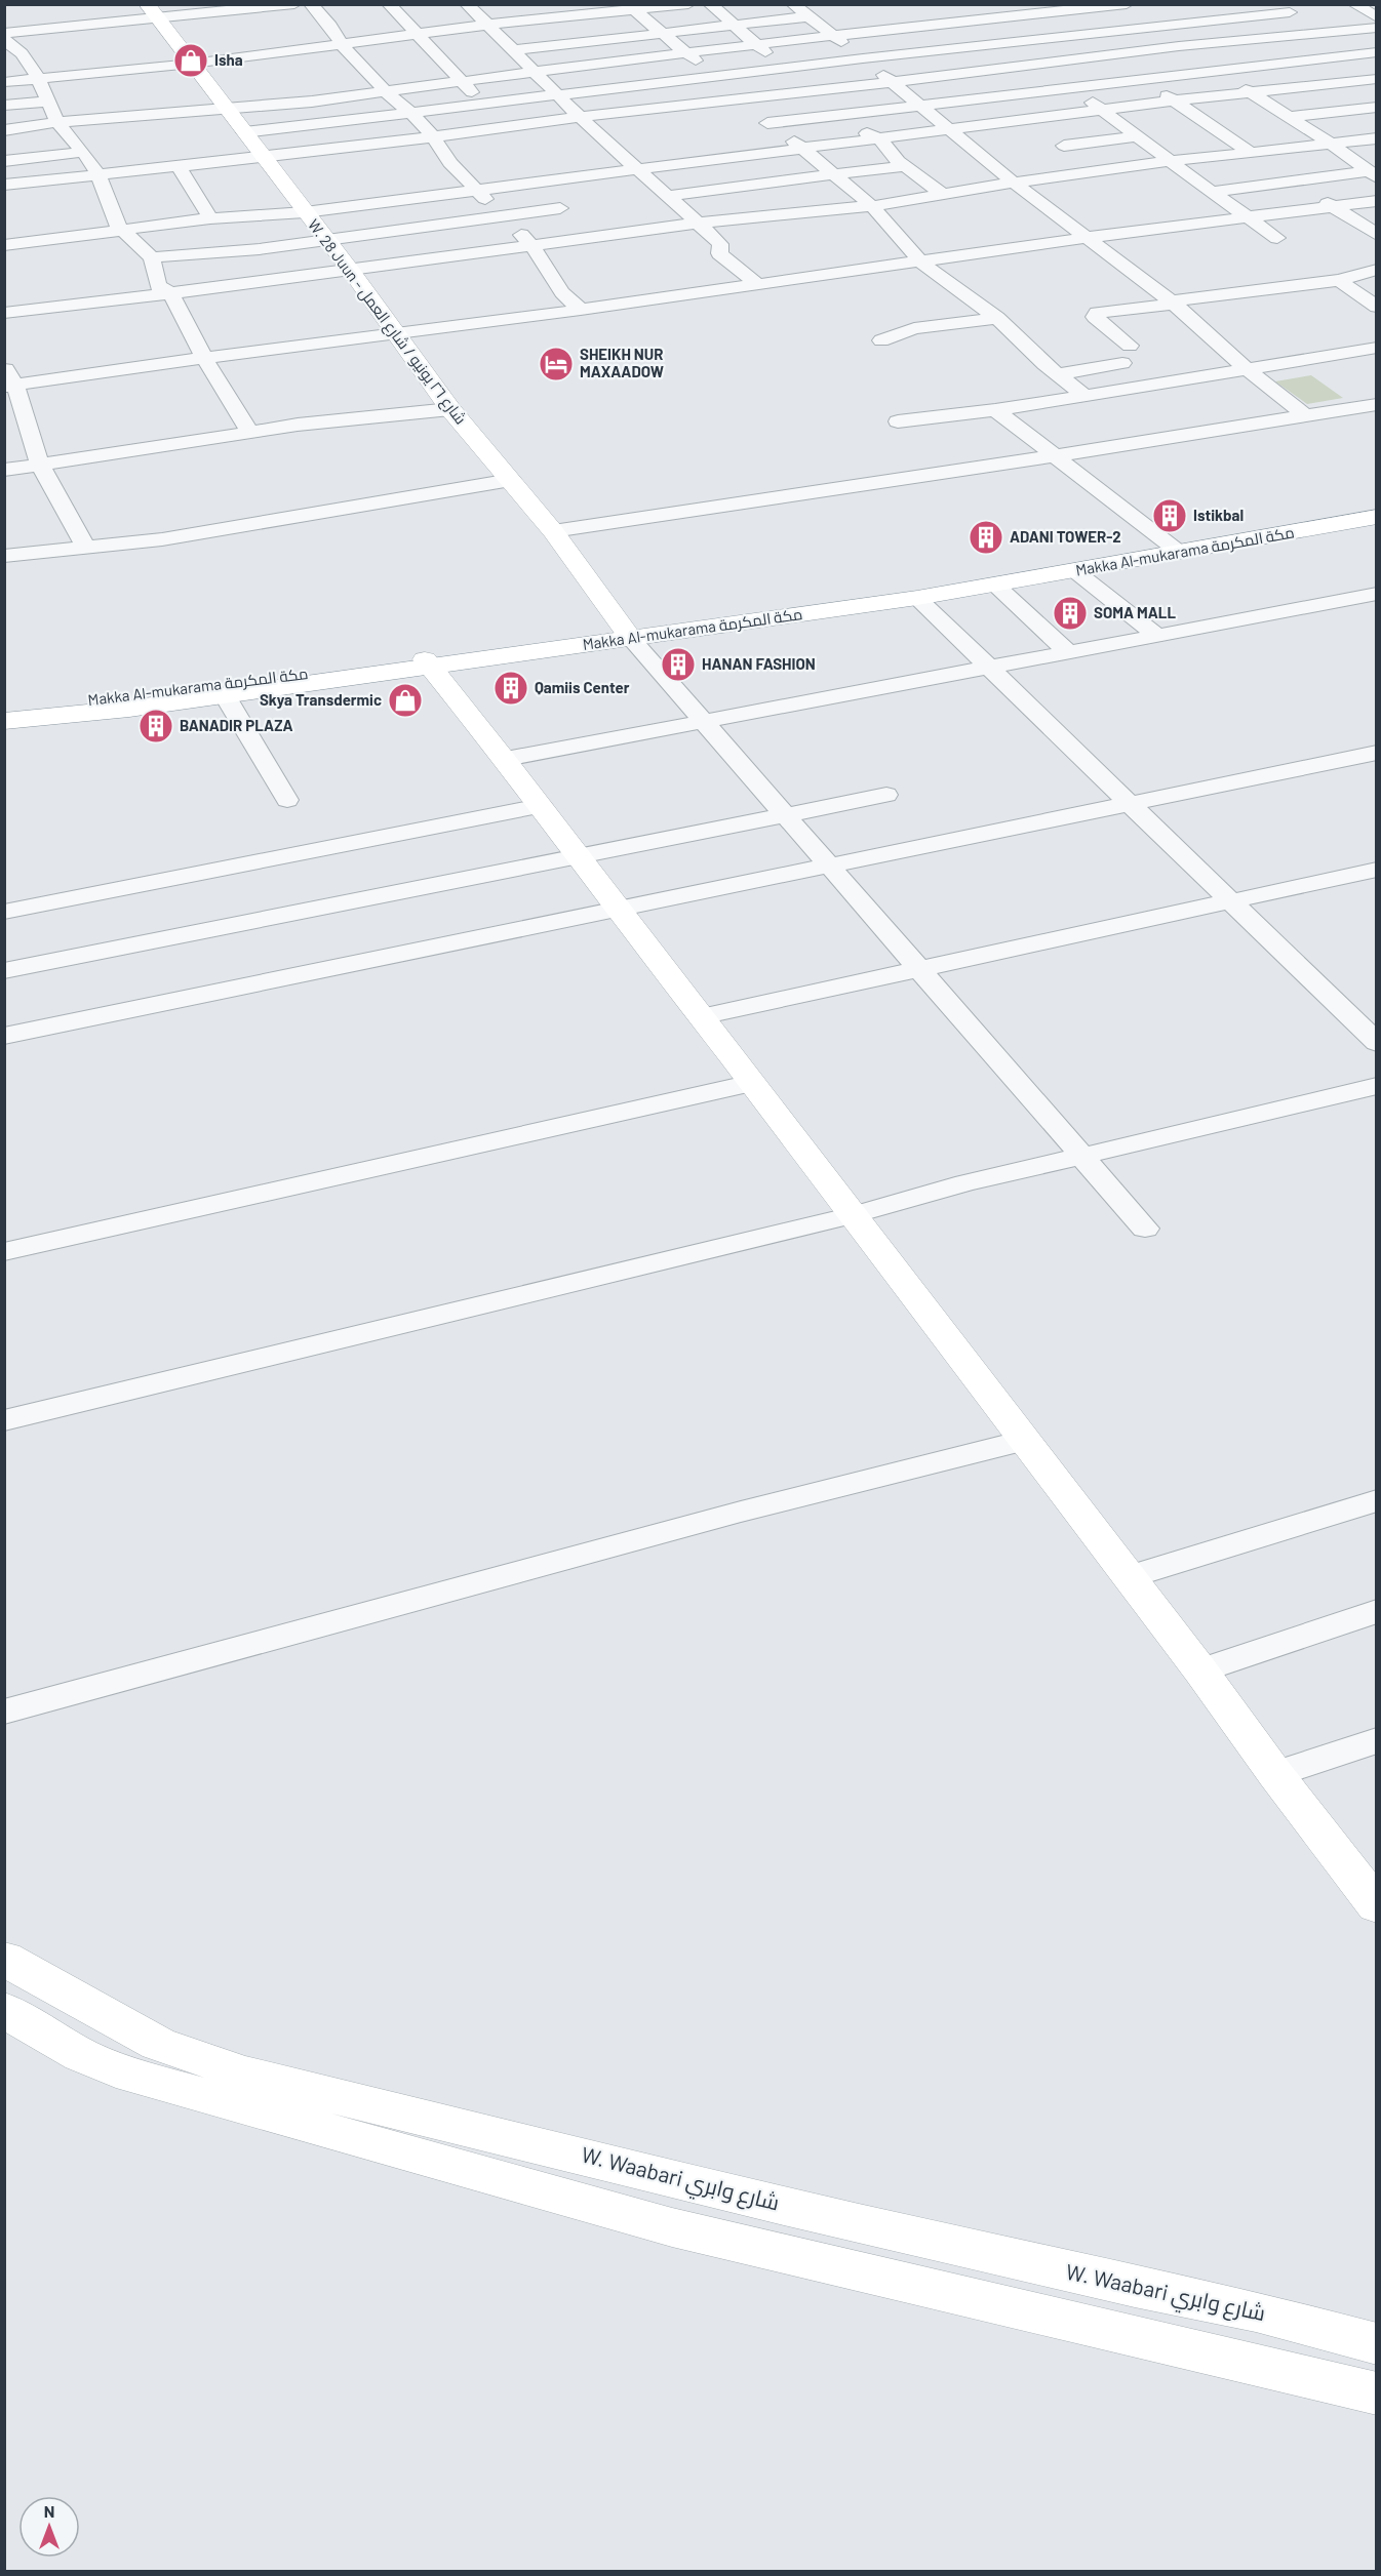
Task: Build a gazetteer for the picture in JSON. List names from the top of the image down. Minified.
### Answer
{"streets":{"main road":["W. 28 Juun - شارع ٢٦ يونيو / شارع العمل","Makka Al-mukarama مكة المكرمة","W. Waabari شارع وابري"]},"crossings":[["W. 28 Juun - شارع ٢٦ يونيو / شارع العمل","Makka Al-mukarama مكة المكرمة"]],"places":{"shop":["Isha","Skya Transdermic"],"hotel":["SHEIKH NUR MAXAADOW"],"building":["Istikbal","ADANI TOWER-2","SOMA MALL","HANAN FASHION","Qamiis Center","BANADIR PLAZA"]},"north":"top"}
